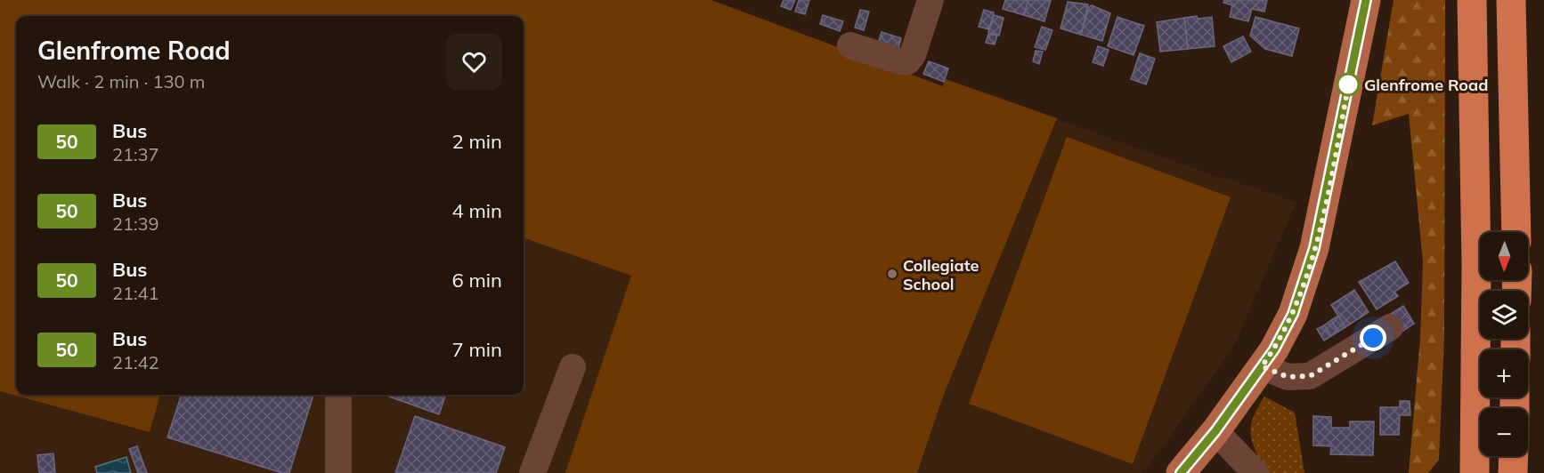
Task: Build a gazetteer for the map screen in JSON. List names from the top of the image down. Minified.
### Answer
{"places":["Glenfrome Road","Collegiate School"],"lines":["bus line 50"],"north":"bottom","page":{"heading":["Glenfrome Road","Walk · 2 min · 130 m"],"list":[{"mark":"50","name":"Bus","note":"21:37","value":"2 min"},{"mark":"50","name":"Bus","note":"21:39","value":"4 min"},{"mark":"50","name":"Bus","note":"21:41","value":"6 min"},{"mark":"50","name":"Bus","note":"21:42","value":"7 min"}],"map_buttons":["+","−"]}}
